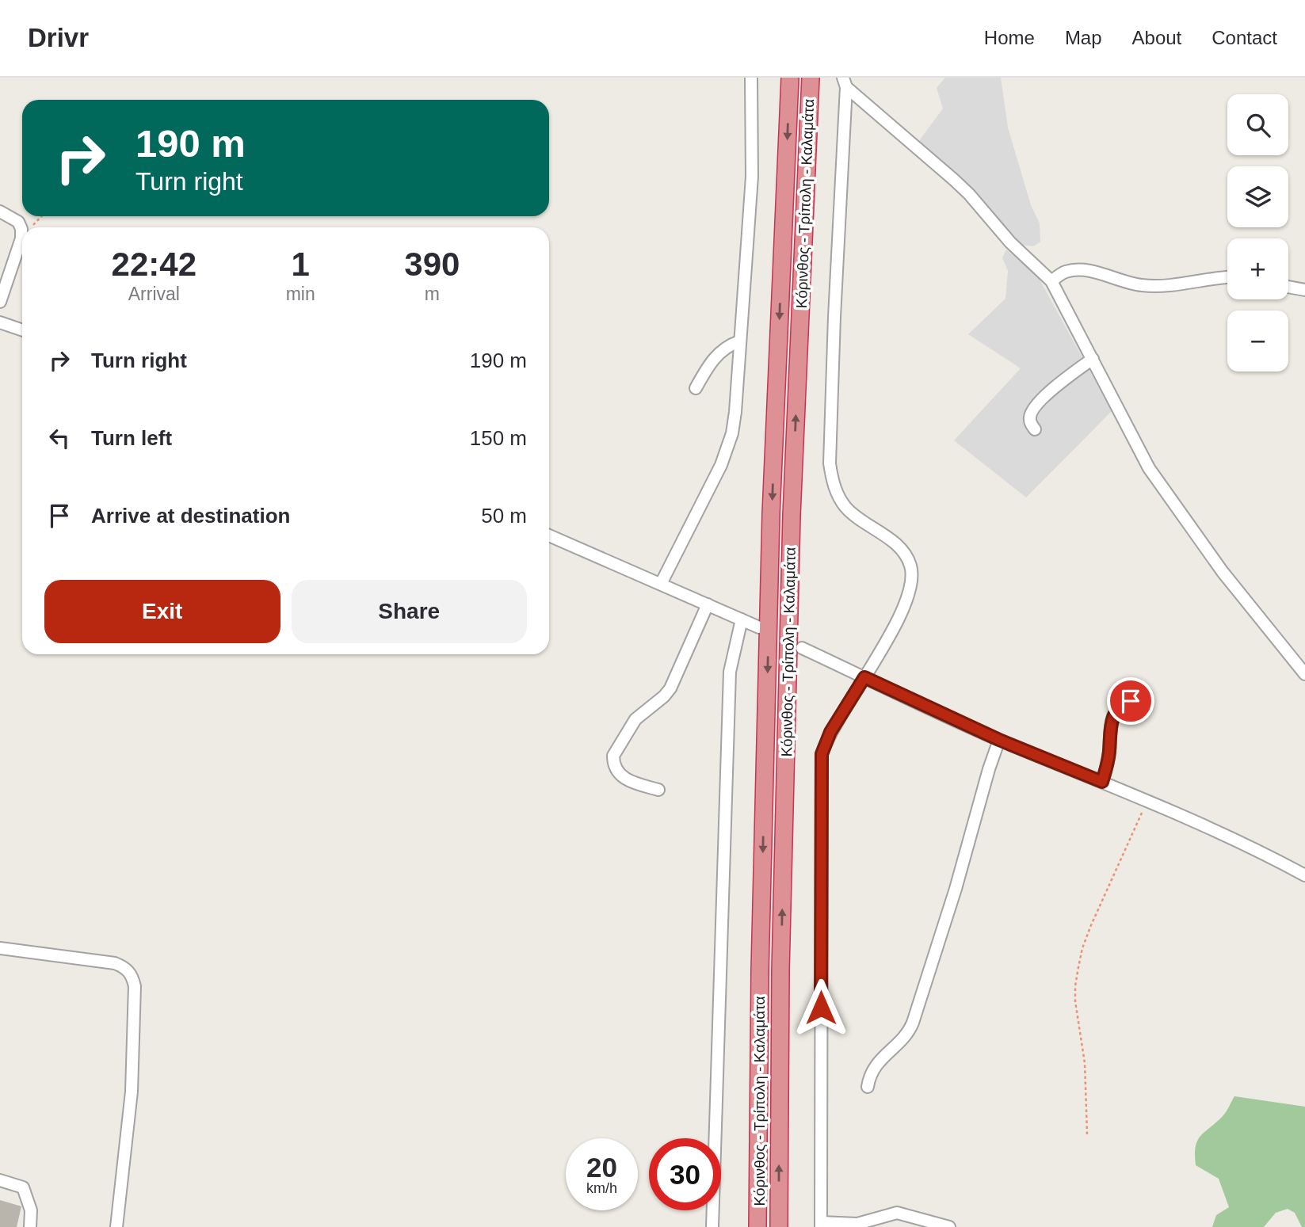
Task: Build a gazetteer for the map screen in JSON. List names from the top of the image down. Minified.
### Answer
{"streets":{"highway":["Κόρινθος - Τρίπολη - Καλαμάτα"]},"page":{"header":"Drivr","nav":["Home","Map","About","Contact"],"map_buttons":["+","−"],"turn":["190 m","Turn right"],"eta":["22:42","Arrival","1","min","390","m"],"list":[{"name":"Turn right","value":"190 m"},{"name":"Turn left","value":"150 m"},{"name":"Arrive at destination","value":"50 m"}],"buttons":["Exit","Share"],"speed":"20 km/h","limit":"30"}}
